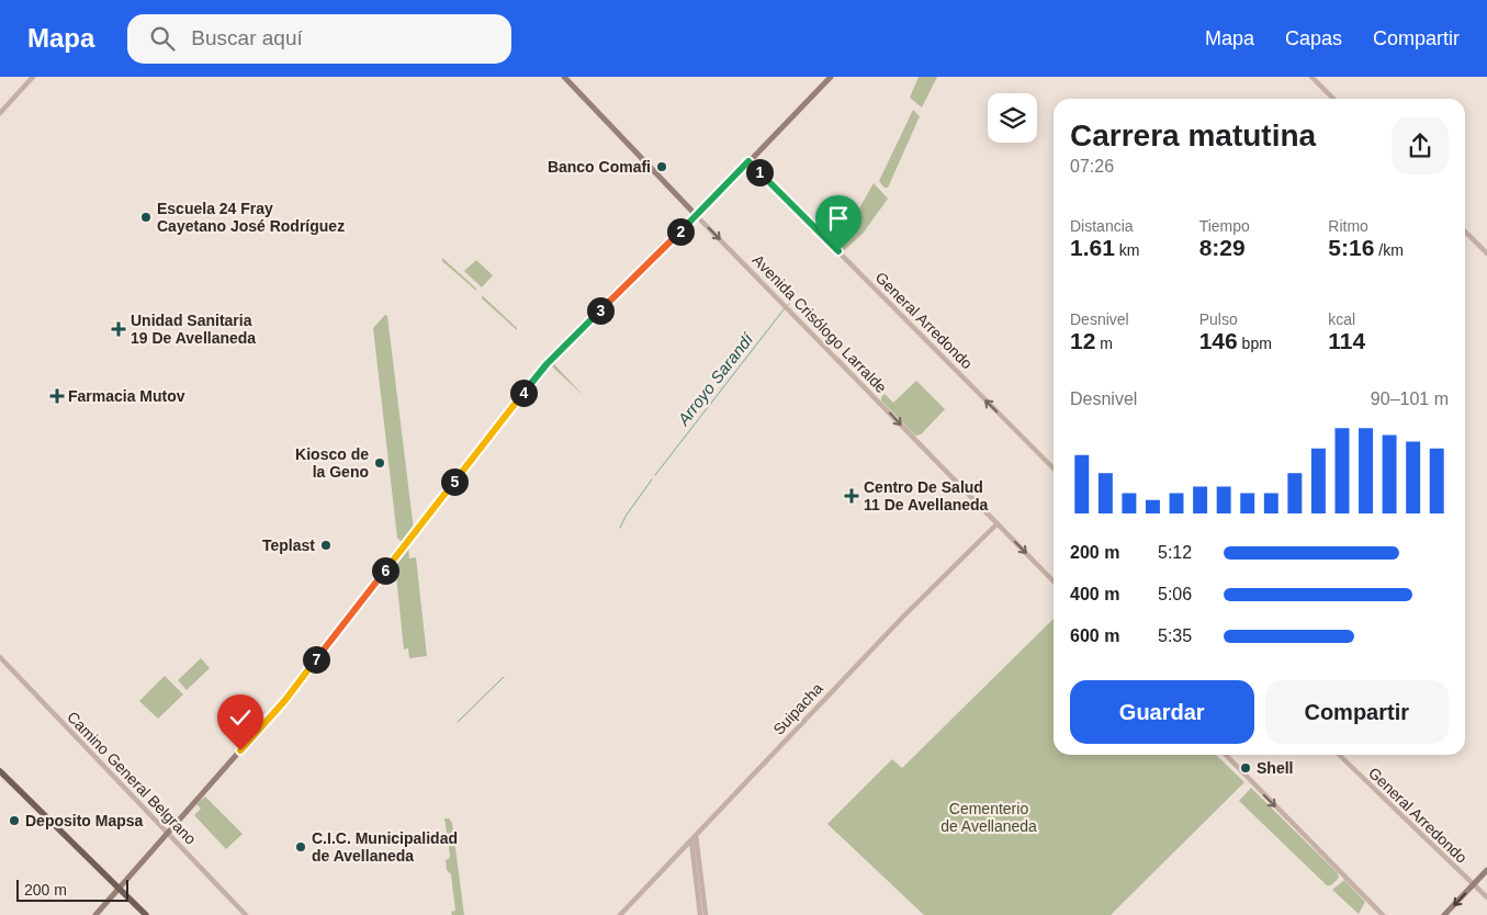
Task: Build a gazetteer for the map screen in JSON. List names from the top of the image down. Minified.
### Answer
{"streets":{"main road":["Avenida Crisólogo Larralde"],"street":["General Arredondo","Suipacha","Camino General Belgrano"]},"crossings":[["Avenida Crisólogo Larralde","Suipacha"]],"one_way":["General Arredondo","Avenida Crisólogo Larralde"],"water":["Arroyo Sarandí"],"parks":["Cementerio de Avellaneda"],"places":{"other":["Banco Comafi","Escuela 24 Fray Cayetano José Rodríguez","Kiosco de la Geno","Teplast","Shell","Deposito Mapsa","C.I.C. Municipalidad de Avellaneda"],"health":["Unidad Sanitaria 19 De Avellaneda","Farmacia Mutov","Centro De Salud 11 De Avellaneda"]},"scale_bar":"200 m","page":{"header":"Mapa","search":"Buscar aquí","nav":["Mapa","Capas","Compartir"],"heading":["Carrera matutina","07:26"],"pins":["1","2","3","4","5","6","7"],"stats":[["Distancia","1.61 km"],["Tiempo","8:29"],["Ritmo","5:16 /km"],["Desnivel","12 m"],["Pulso","146 bpm"],["kcal","114"]],"chart":["Desnivel","90–101 m"],"list":[{"name":"200 m","note":"5:12"},{"name":"400 m","note":"5:06"},{"name":"600 m","note":"5:35"}],"buttons":["Guardar","Compartir"],"scale":"200 m"}}
